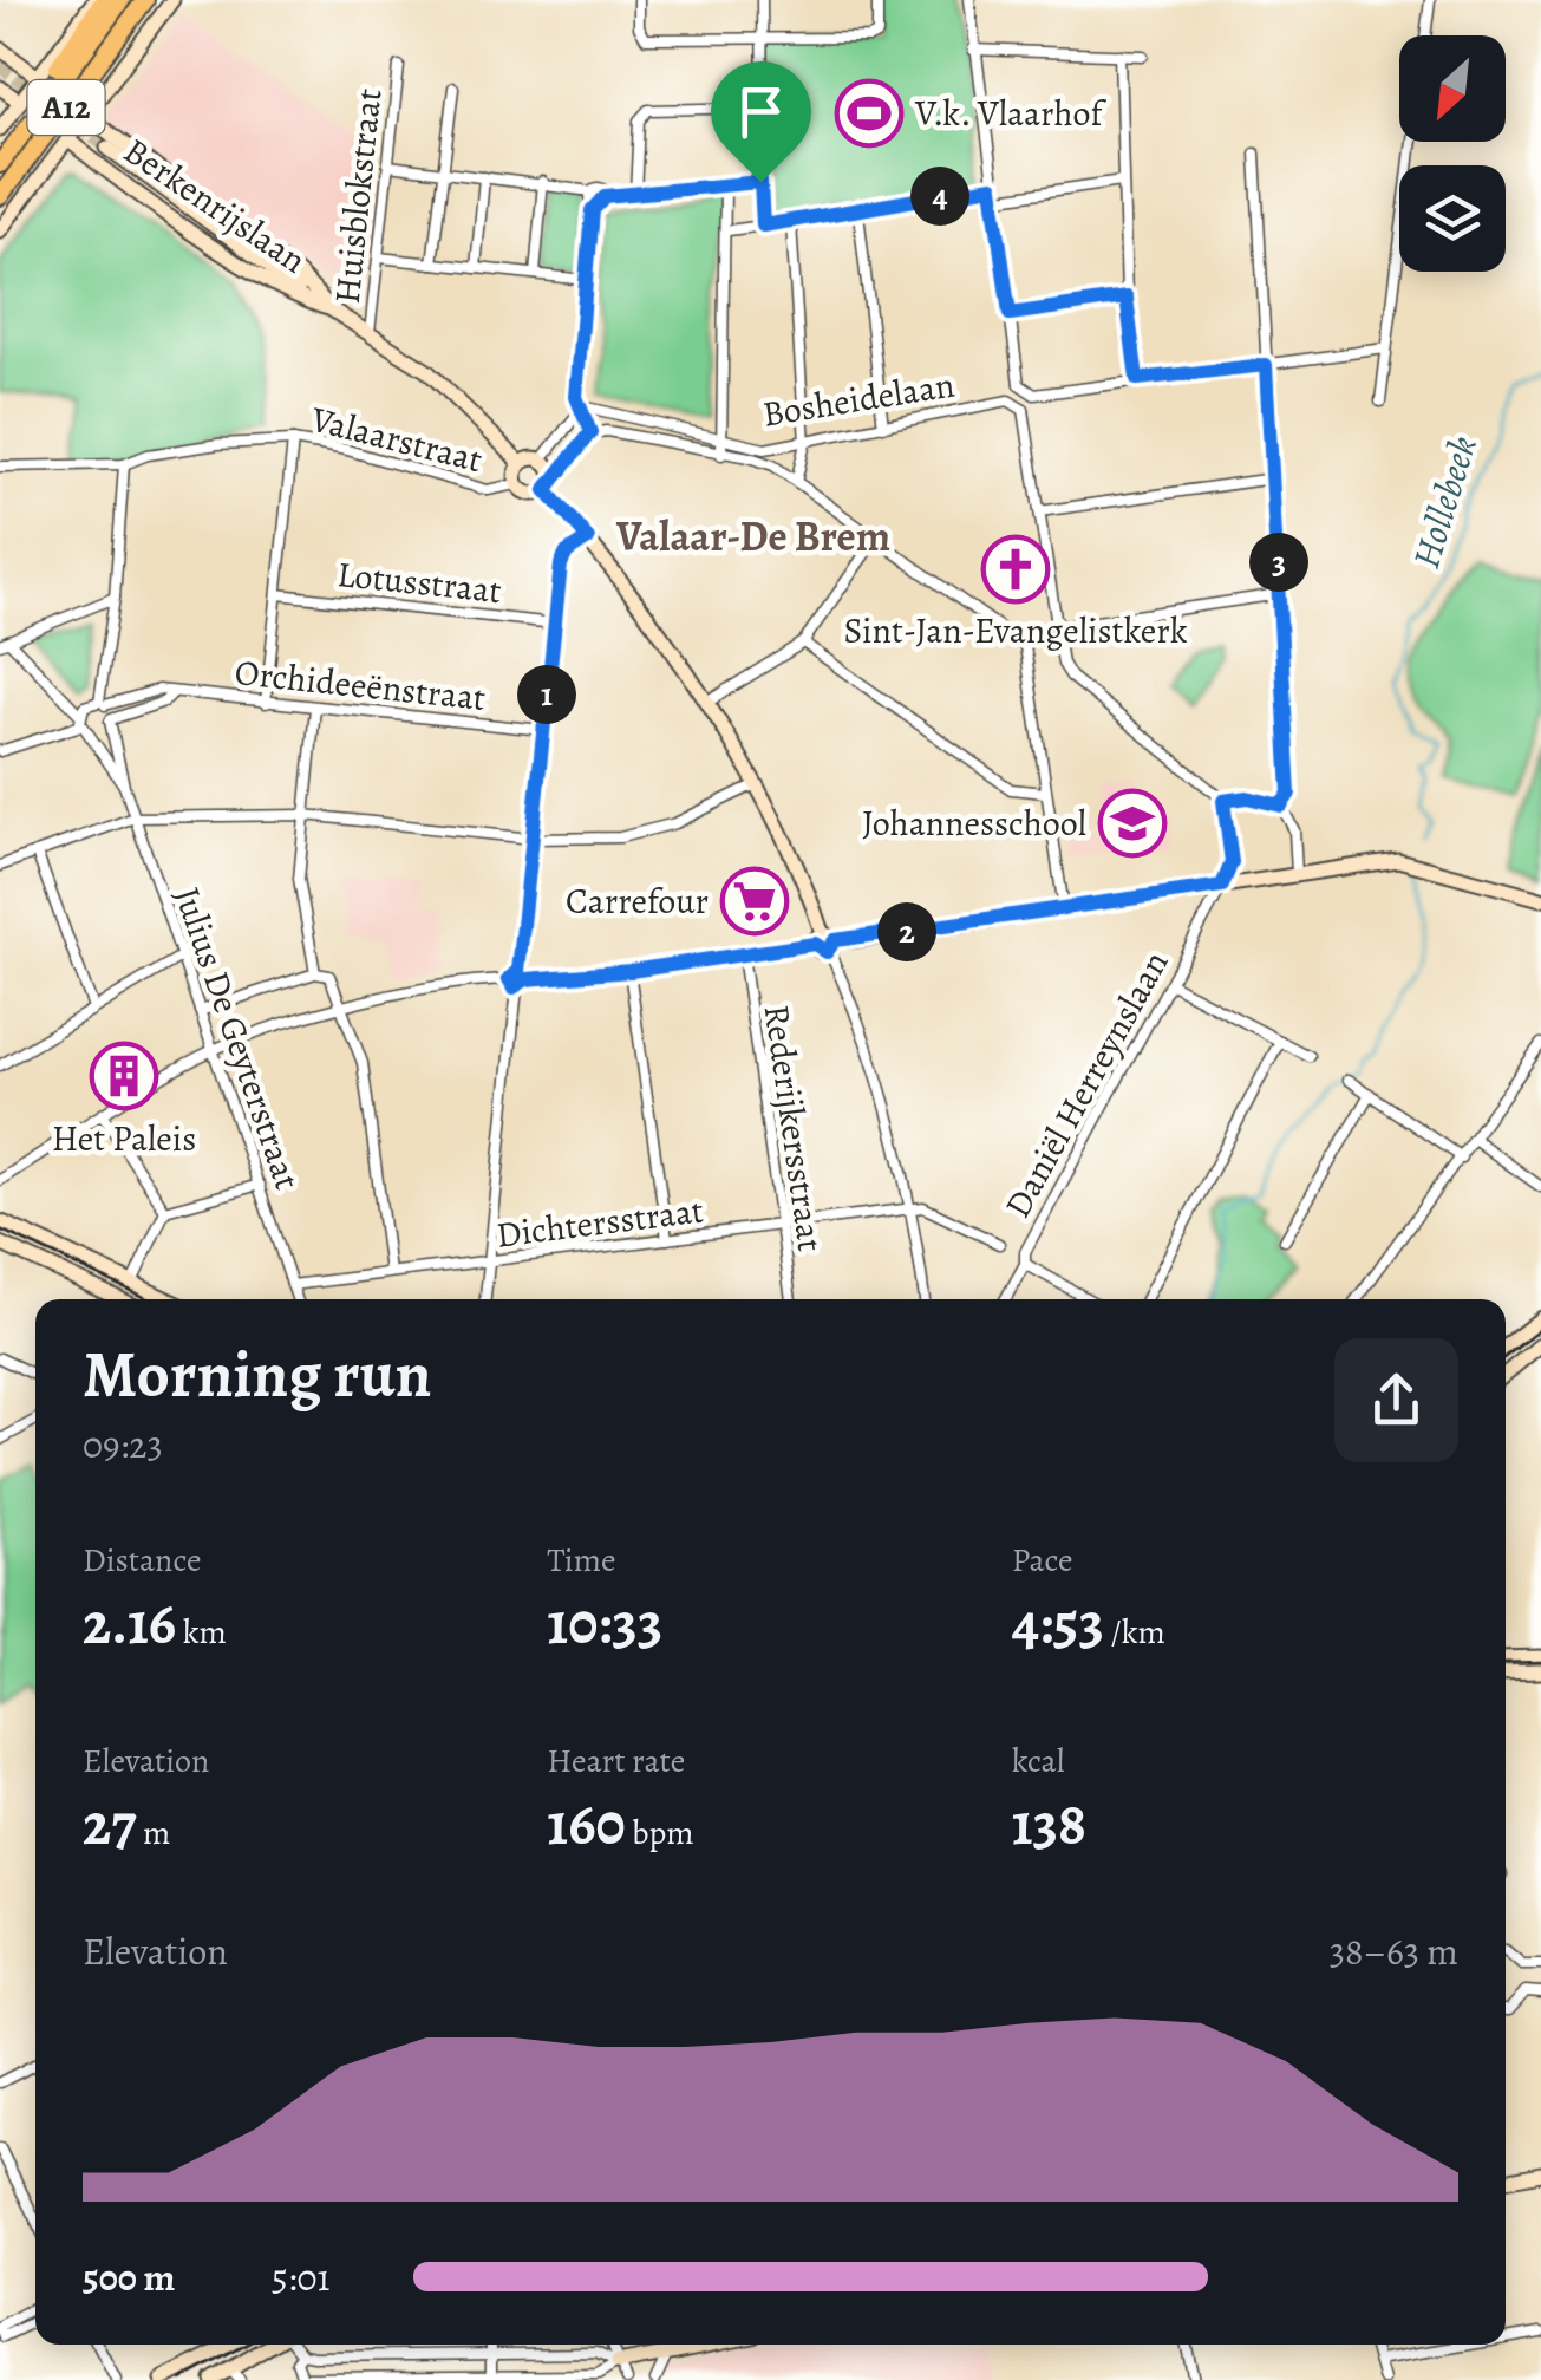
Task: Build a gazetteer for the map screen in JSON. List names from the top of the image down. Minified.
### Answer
{"streets":{"highway":["A12"],"street":["Huisblokstraat","Berkenrijslaan","Bosheidelaan","Valaarstraat","Lotusstraat","Orchideeënstraat","Julius De Geyterstraat","Daniël Herreynslaan","Rederijkersstraat","Dichtersstraat"]},"crossings":[["Huisblokstraat","Berkenrijslaan"],["Orchideeënstraat","Julius De Geyterstraat"],["Julius De Geyterstraat","Dichtersstraat"],["Rederijkersstraat","Dichtersstraat"]],"districts":["Valaar-De Brem"],"water":["Hollebeek"],"places":{"sports":["V.k. Vlaarhof"],"church":["Sint-Jan-Evangelistkerk"],"school or university":["Johannesschool"],"supermarket":["Carrefour"],"building":["Het Paleis"]},"north":"bottom left","page":{"pins":["4","3","1","2"],"heading":["Morning run","09:23"],"stats":[["Distance","2.16 km"],["Time","10:33"],["Pace","4:53 /km"],["Elevation","27 m"],["Heart rate","160 bpm"],["kcal","138"]],"chart":["Elevation","38–63 m"],"list":[{"name":"500 m","note":"5:01"}]}}
